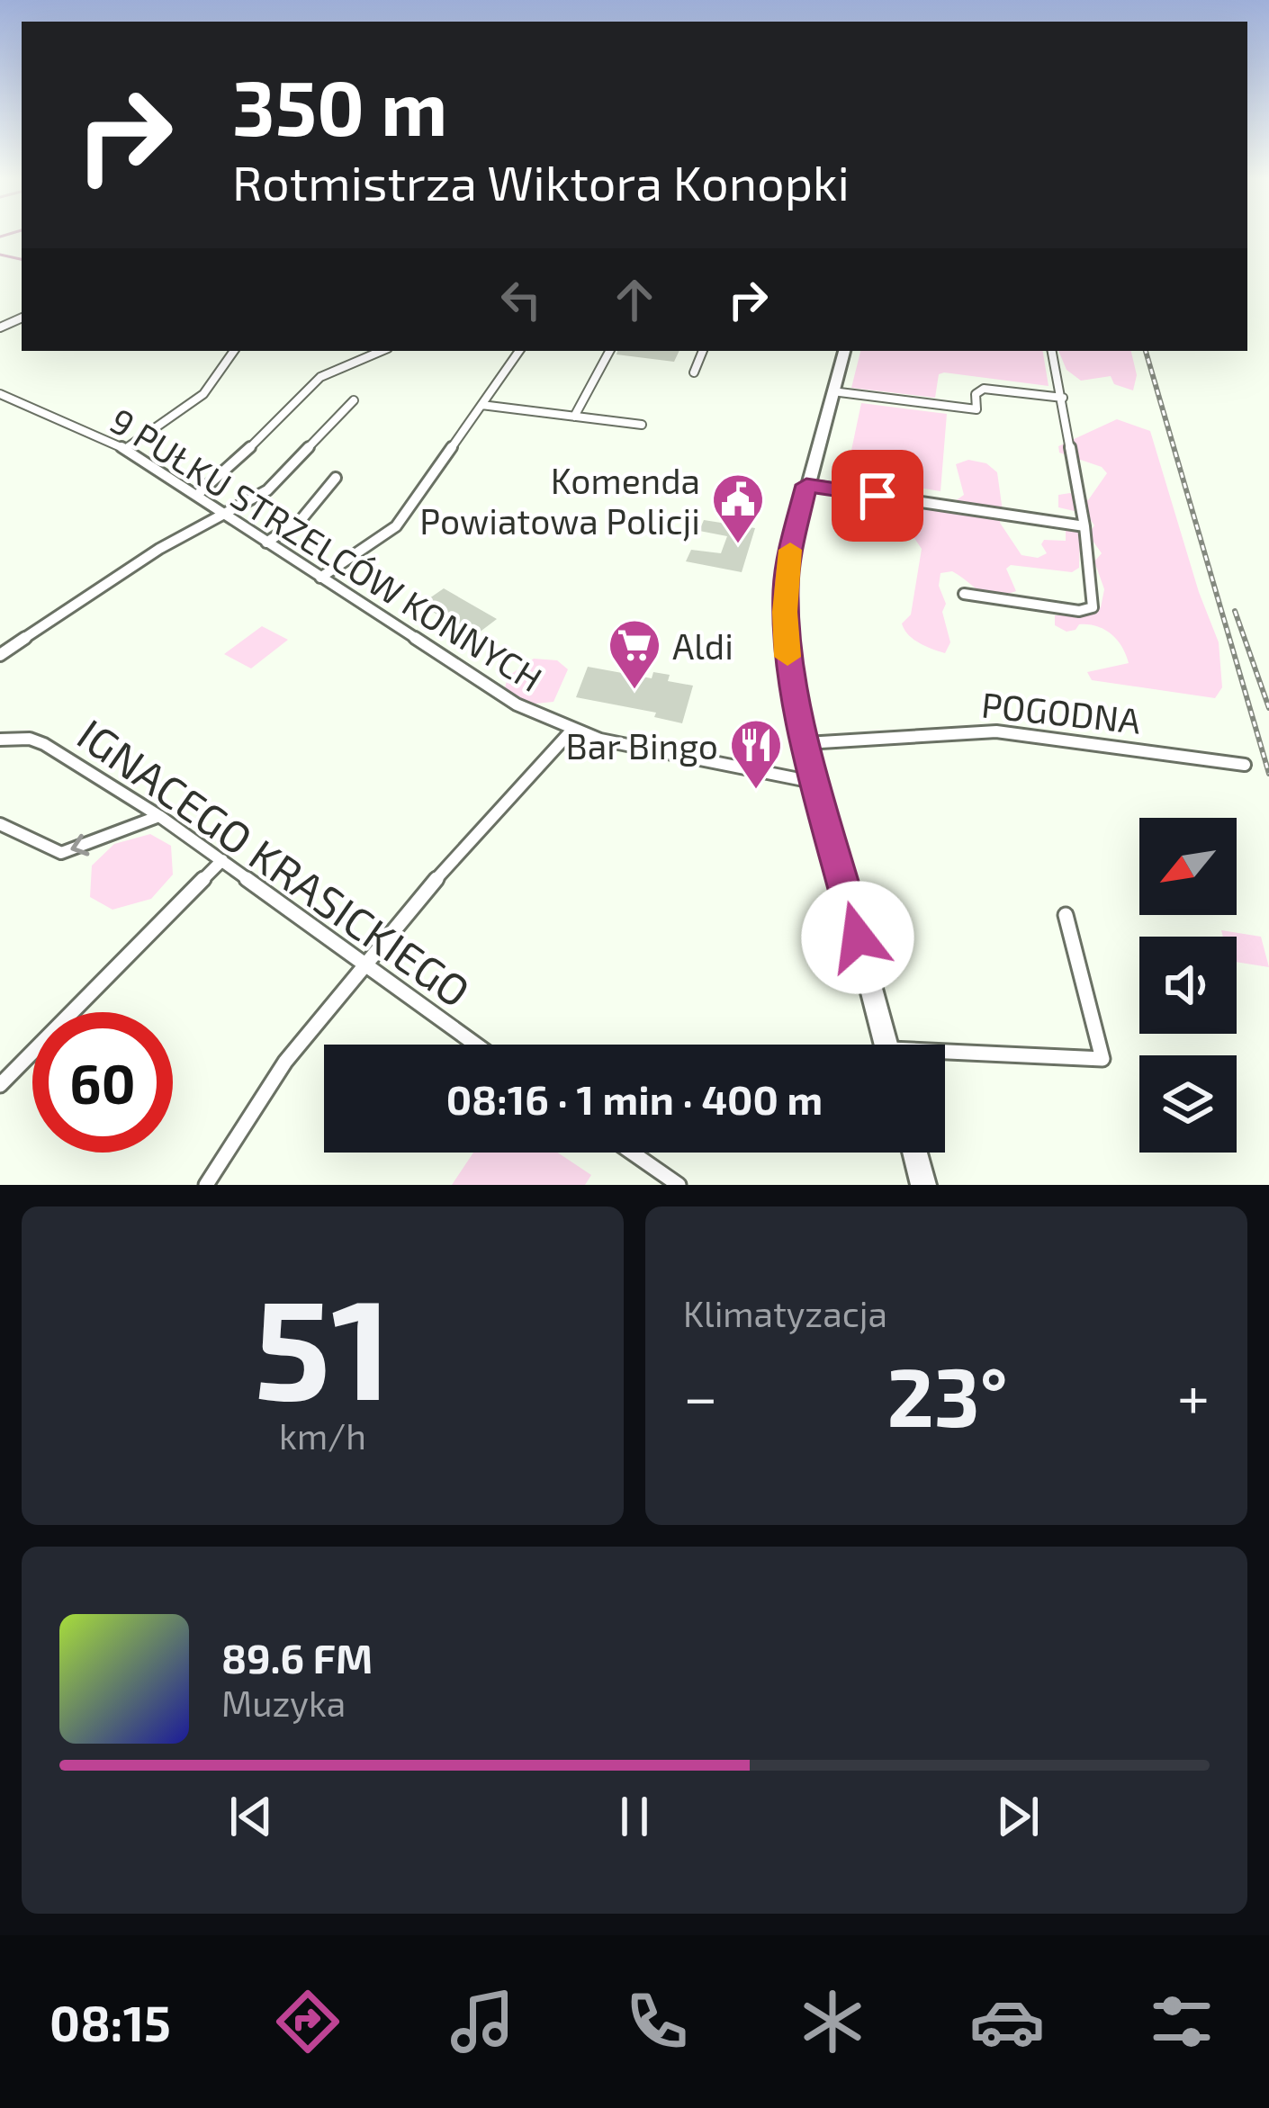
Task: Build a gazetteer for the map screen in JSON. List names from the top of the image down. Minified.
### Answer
{"streets":{"street":["9 PUŁKU STRZELCÓW KONNYCH","POGODNA","IGNACEGO KRASICKIEGO"]},"places":{"public building":["Komenda Powiatowa Policji"],"supermarket":["Aldi"],"restaurant":["Bar Bingo"]},"north":"bottom left","page":{"turn":["350 m","Rotmistrza Wiktora Konopki"],"limit":"60","trip":"08:16 · 1 min · 400 m","tile":[["51","km/h"],"Klimatyzacja"],"heat":["−","23°","+"],"song":["89.6 FM","Muzyka"],"tabs":"08:15"}}
